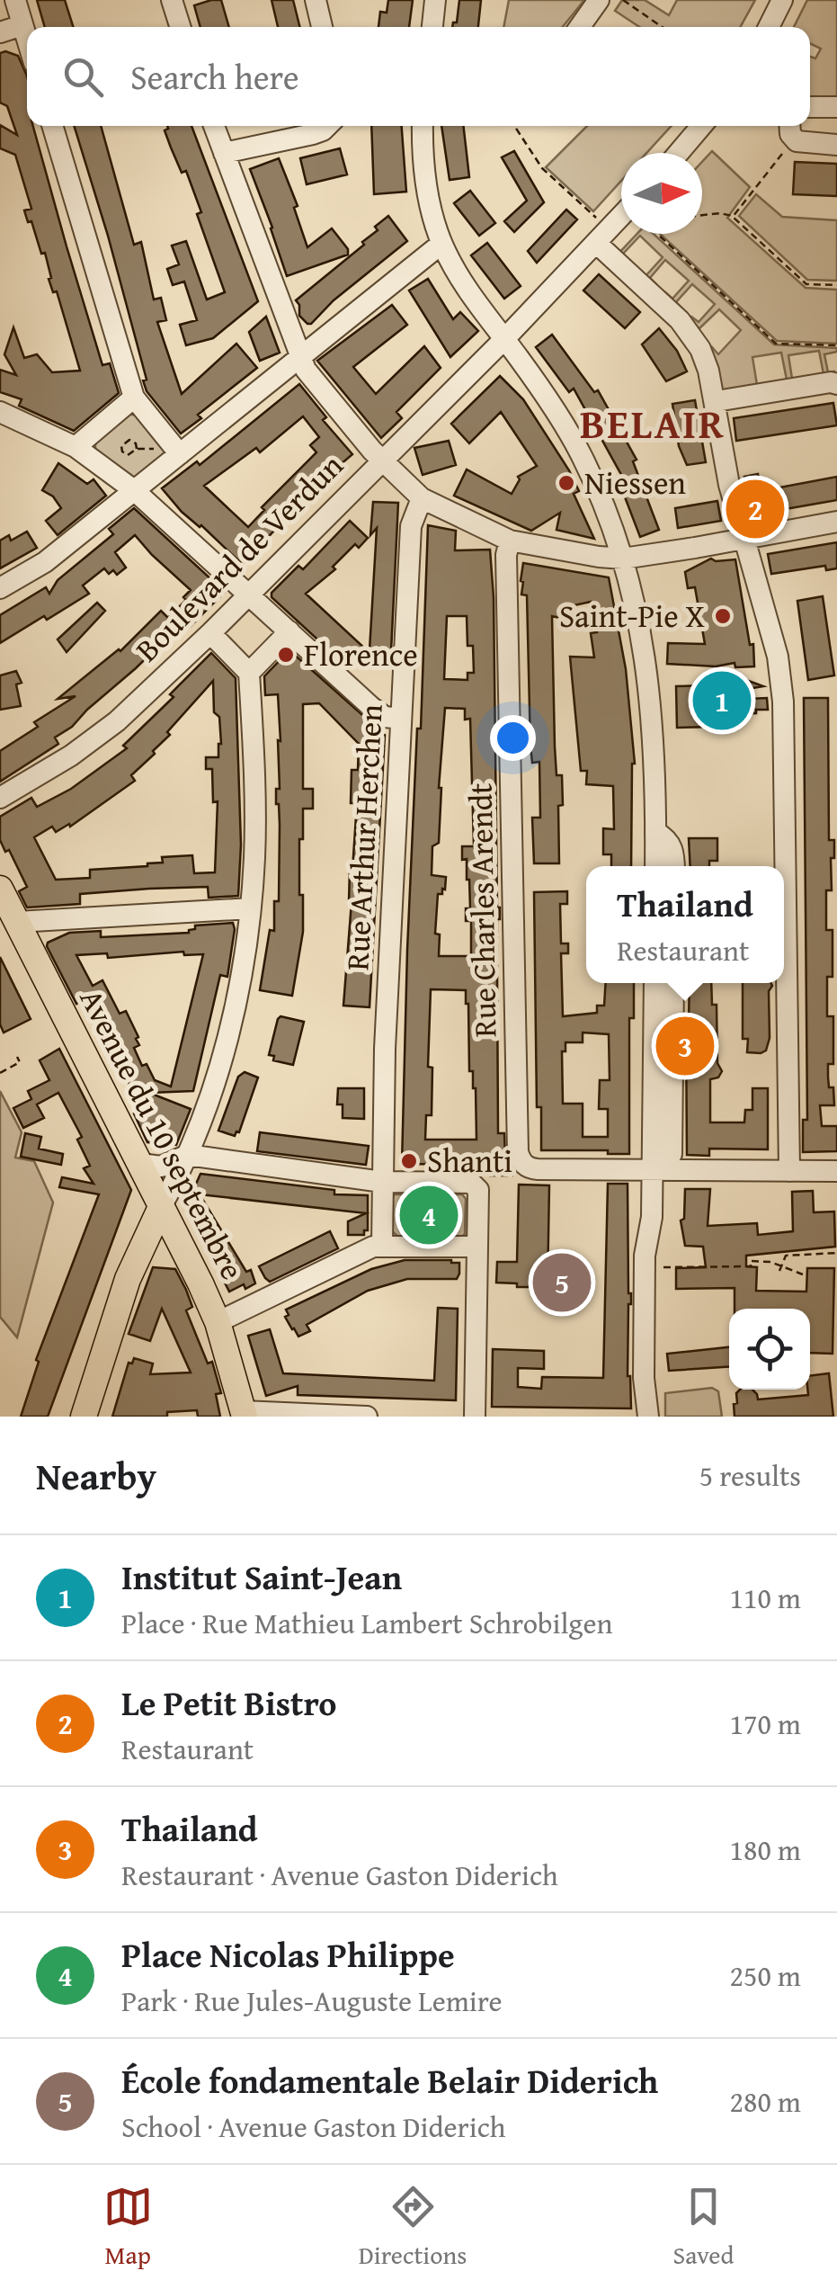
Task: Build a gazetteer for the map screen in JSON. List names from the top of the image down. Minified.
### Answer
{"streets":{"main road":["Avenue du 10 septembre"],"street":["Boulevard de Verdun","Rue Arthur Herchen","Rue Charles Arendt"]},"districts":["BELAIR"],"places":["Niessen","Saint-Pie X","Florence","Shanti"],"north":"right","page":{"search":"Search here","pins":["2","1","3","4","5"],"popup":["Thailand","Restaurant"],"heading":["Nearby","5 results"],"list":[{"mark":"1","name":"Institut Saint-Jean","note":"Place · Rue Mathieu Lambert Schrobilgen","value":"110 m"},{"mark":"2","name":"Le Petit Bistro","note":"Restaurant","value":"170 m"},{"mark":"3","name":"Thailand","note":"Restaurant · Avenue Gaston Diderich","value":"180 m"},{"mark":"4","name":"Place Nicolas Philippe","note":"Park · Rue Jules-Auguste Lemire","value":"250 m"},{"mark":"5","name":"École fondamentale Belair Diderich","note":"School · Avenue Gaston Diderich","value":"280 m"}],"nav":["Map","Directions","Saved"]}}
